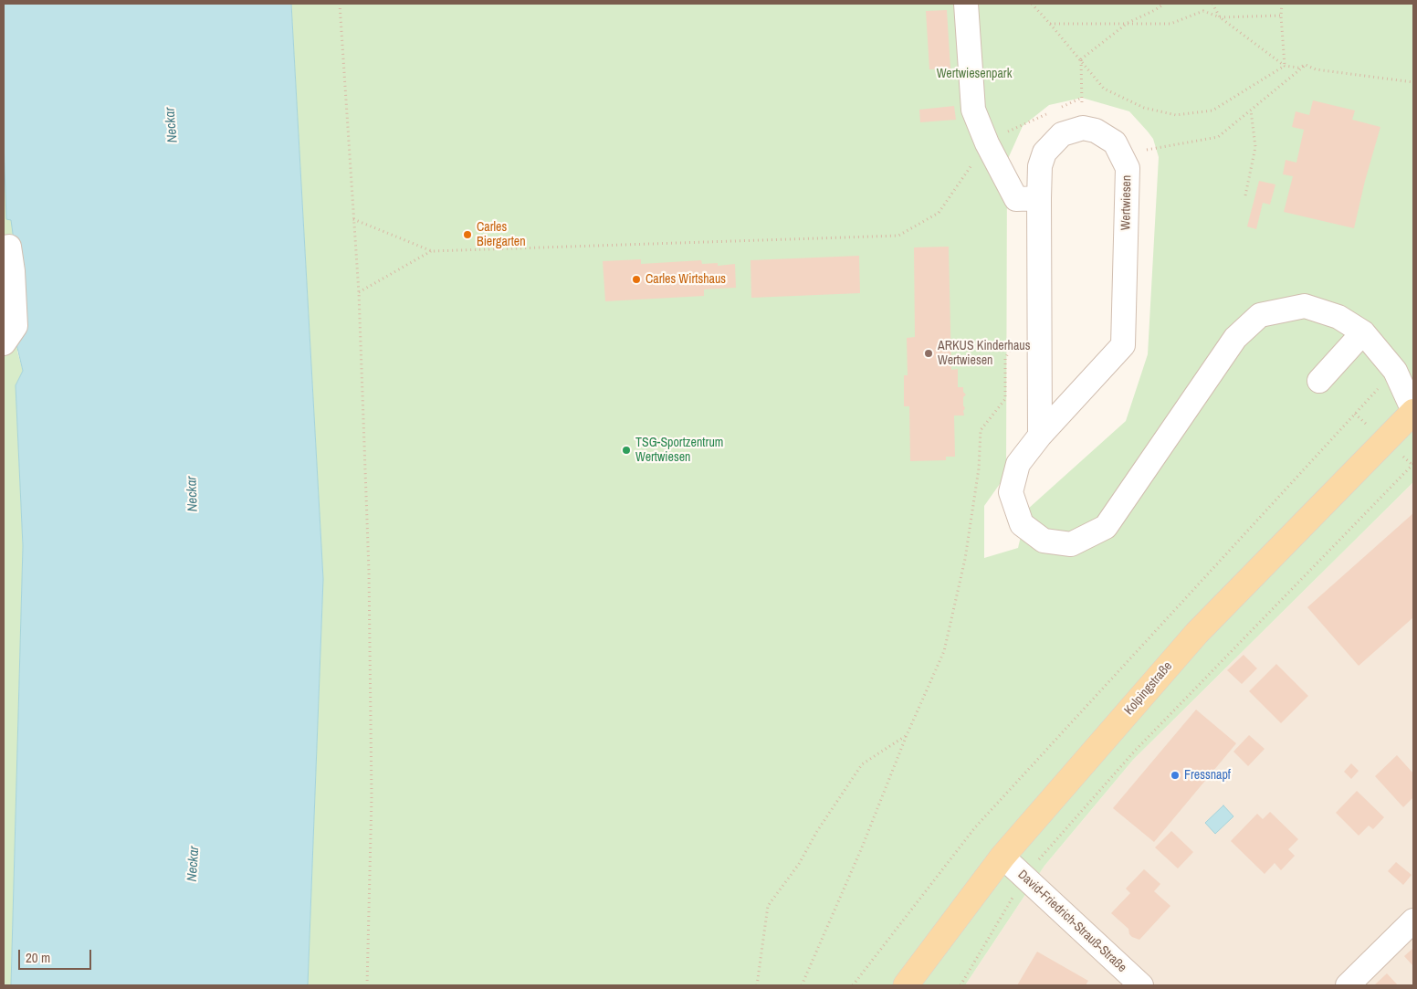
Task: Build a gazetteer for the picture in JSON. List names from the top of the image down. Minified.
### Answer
{"streets":{"main road":["Kolpingstraße"],"street":["Wertwiesen","David-Friedrich-Strauß-Straße"]},"crossings":[["Wertwiesen","Kolpingstraße"],["Kolpingstraße","David-Friedrich-Strauß-Straße"]],"water":["Neckar"],"parks":["Wertwiesenpark"],"places":["Carles Biergarten","Carles Wirtshaus","ARKUS Kinderhaus Wertwiesen","TSG-Sportzentrum Wertwiesen","Fressnapf"],"scale_bar":"20 m"}
